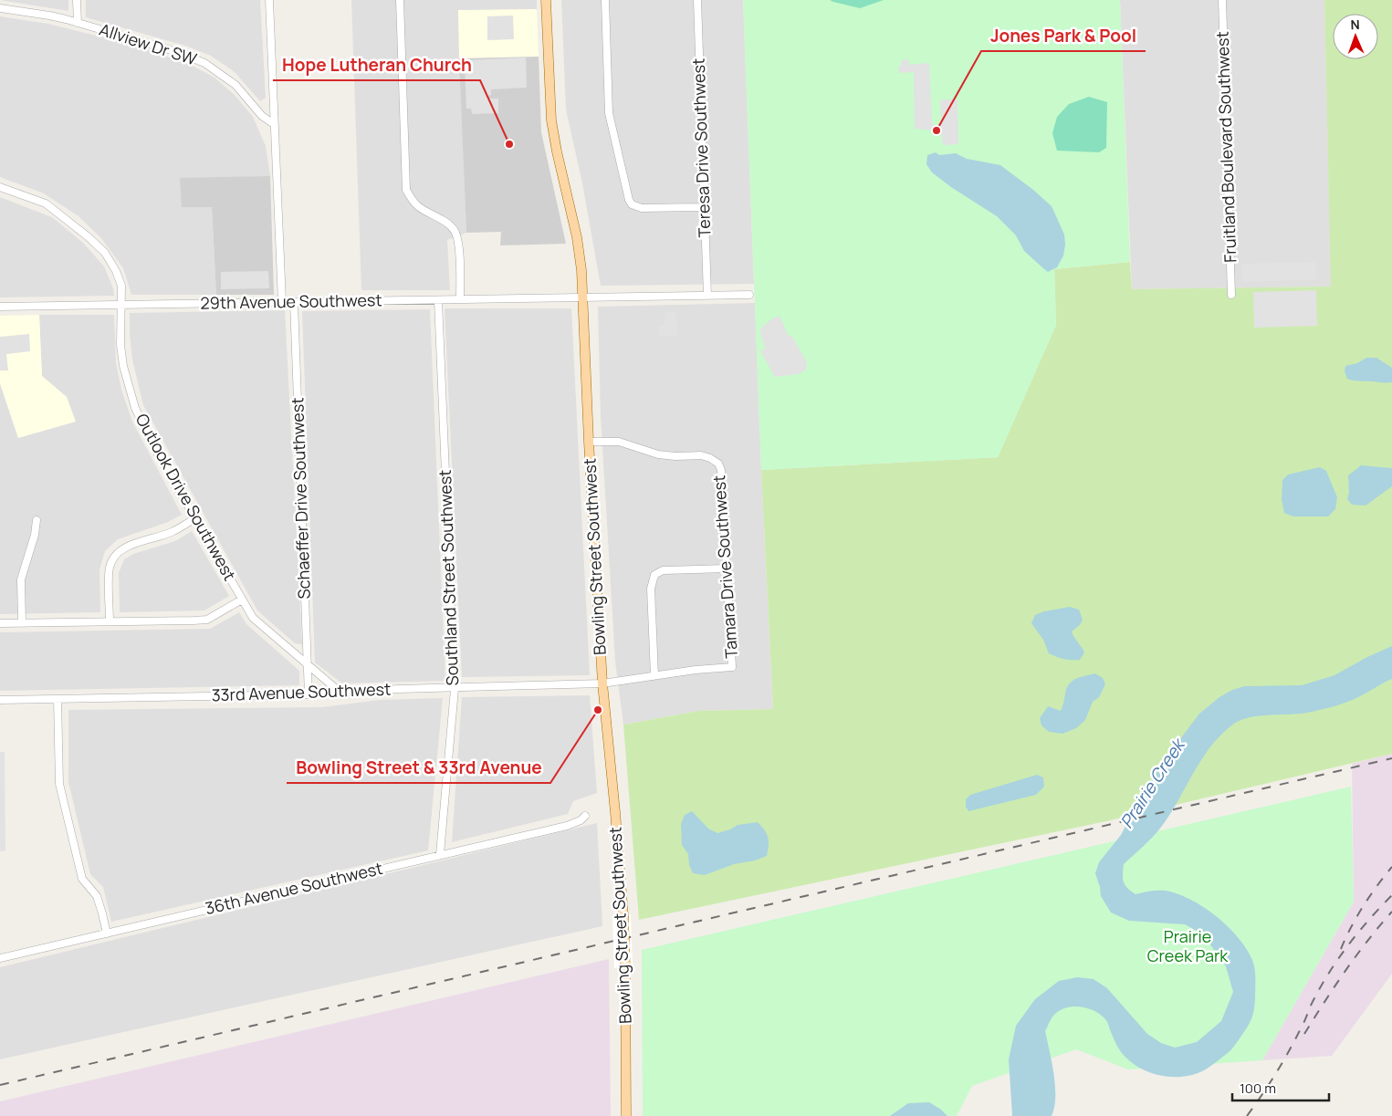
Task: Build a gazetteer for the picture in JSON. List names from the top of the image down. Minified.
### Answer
{"streets":{"main road":["Bowling Street Southwest"],"street":["Allview Dr SW","Fruitland Boulevard Southwest","Teresa Drive Southwest","29th Avenue Southwest","Outlook Drive Southwest","Schaeffer Drive Southwest","Tamara Drive Southwest","Southland Street Southwest","33rd Avenue Southwest","36th Avenue Southwest"]},"crossings":[["Teresa Drive Southwest","29th Avenue Southwest"],["29th Avenue Southwest","Outlook Drive Southwest"],["29th Avenue Southwest","Schaeffer Drive Southwest"],["29th Avenue Southwest","Bowling Street Southwest"],["29th Avenue Southwest","Southland Street Southwest"],["Outlook Drive Southwest","Schaeffer Drive Southwest"],["Outlook Drive Southwest","33rd Avenue Southwest"],["Schaeffer Drive Southwest","33rd Avenue Southwest"],["Bowling Street Southwest","Tamara Drive Southwest"],["Bowling Street Southwest","33rd Avenue Southwest"],["Tamara Drive Southwest","33rd Avenue Southwest"],["Southland Street Southwest","33rd Avenue Southwest"],["Southland Street Southwest","36th Avenue Southwest"]],"water":["Prairie Creek"],"parks":["Prairie Creek Park"],"places":["Jones Park & Pool","Hope Lutheran Church","Bowling Street & 33rd Avenue"],"scale_bar":"100 m","north":"top"}
